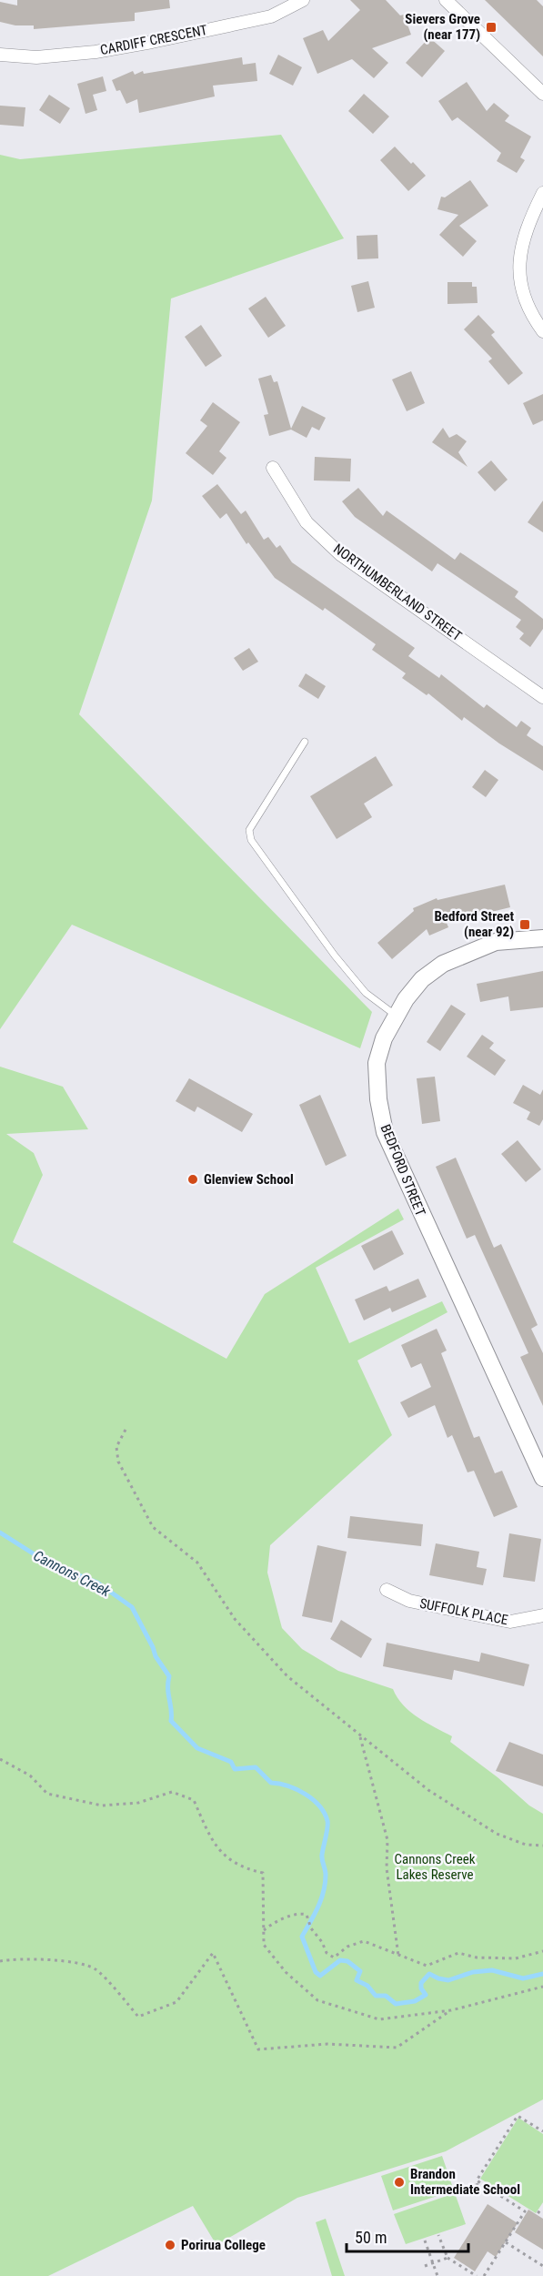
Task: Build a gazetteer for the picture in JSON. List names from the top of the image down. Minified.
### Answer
{"streets":{"street":["CARDIFF CRESCENT","NORTHUMBERLAND STREET","BEDFORD STREET","SUFFOLK PLACE"]},"water":["Cannons Creek"],"parks":["Cannons Creek Lakes Reserve"],"places":{"transit":["Sievers Grove (near 177)","Bedford Street (near 92)"],"other":["Glenview School","Brandon Intermediate School","Porirua College"]},"scale_bar":"50 m"}
